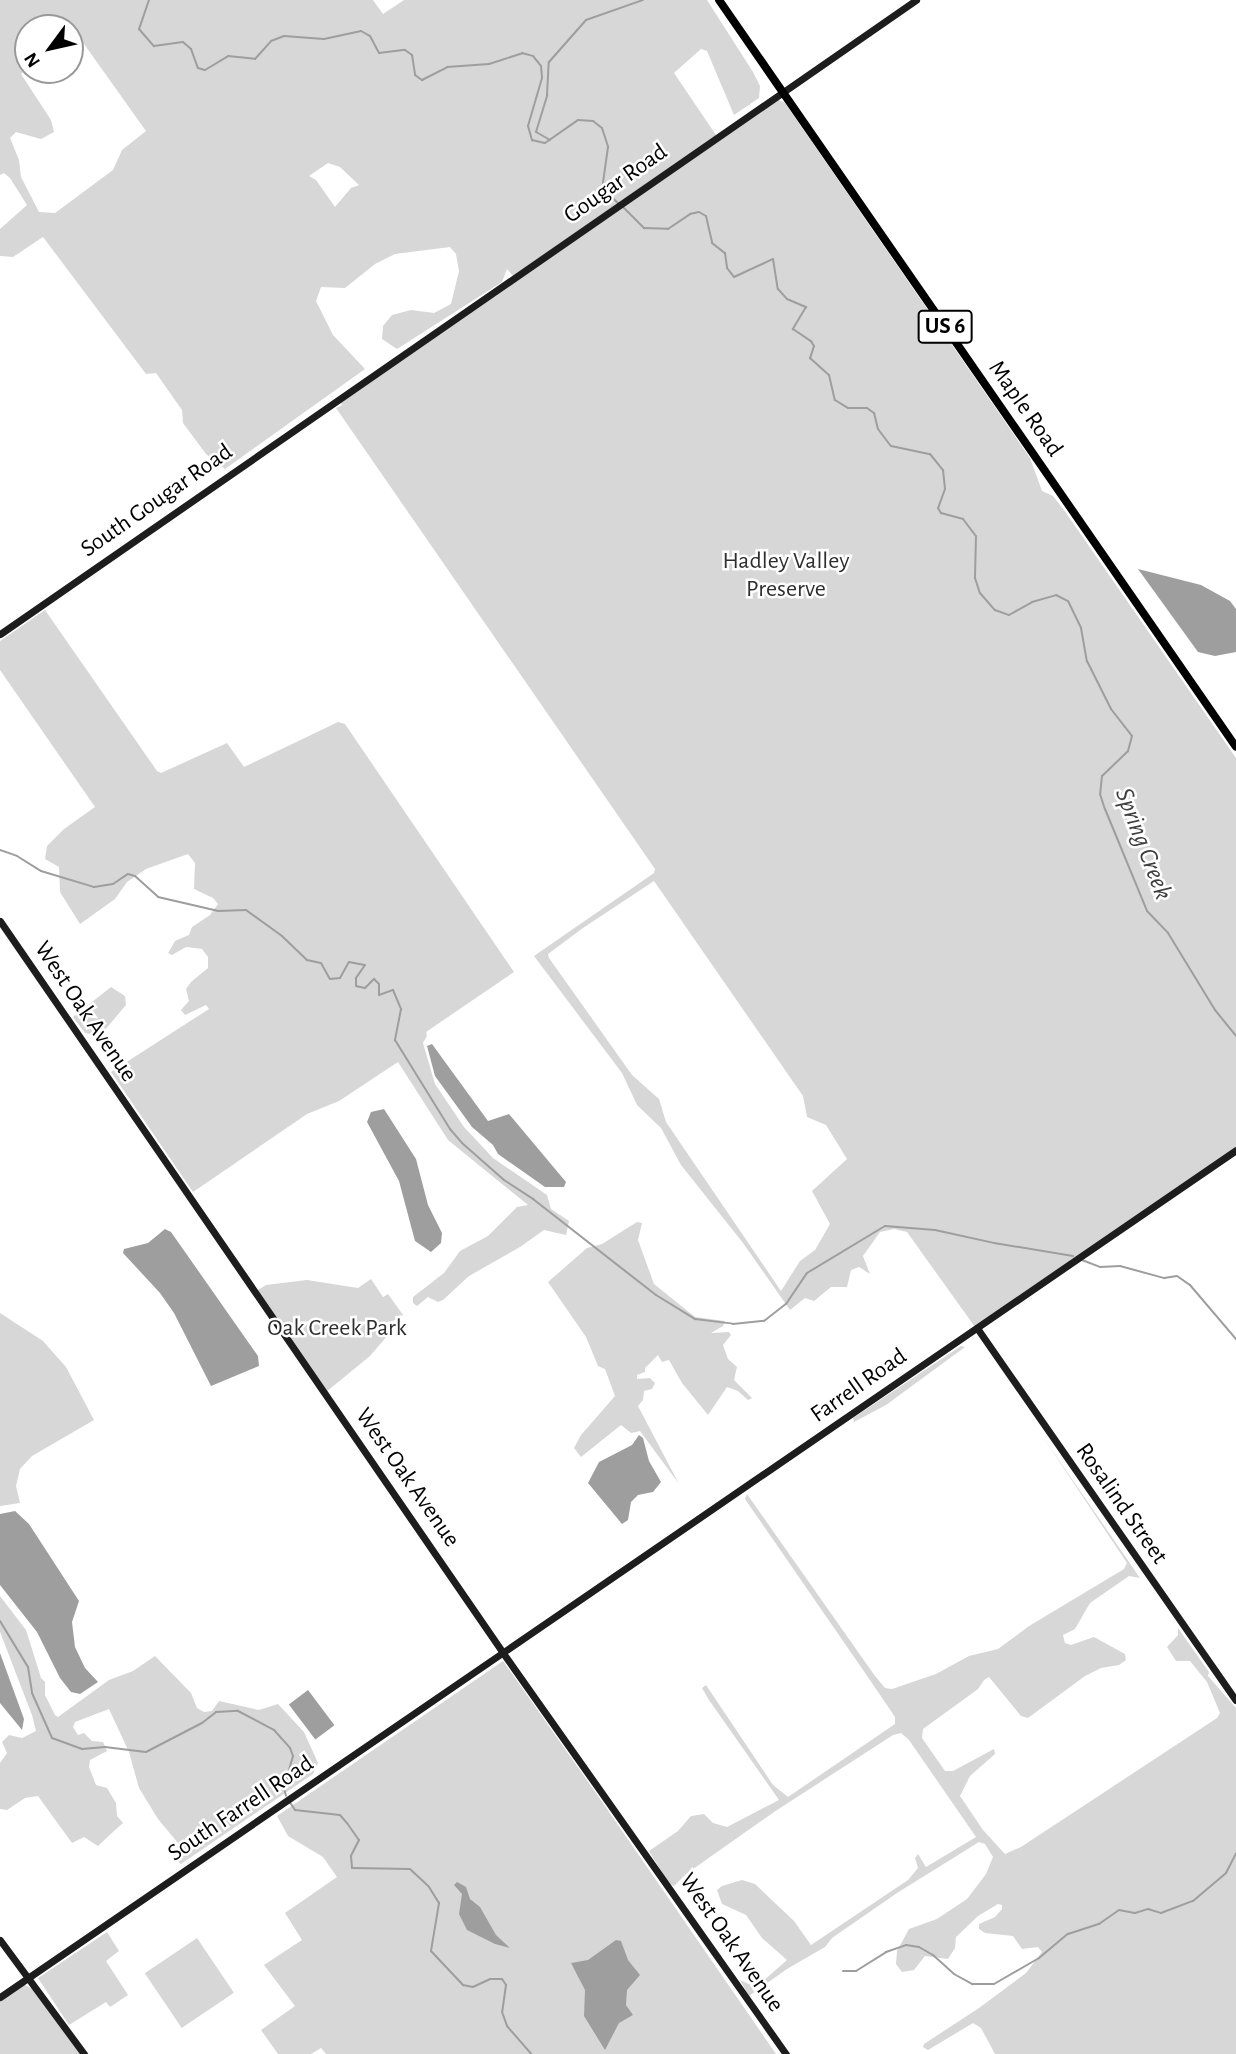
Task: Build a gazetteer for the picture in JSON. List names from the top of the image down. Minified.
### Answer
{"streets":{"main road":["US 6","Maple Road"],"street":["Gougar Road","South Gougar Road","West Oak Avenue","Farrell Road","Rosalind Street","South Farrell Road"]},"crossings":[["Gougar Road","US 6"],["Gougar Road","Maple Road"],["Gougar Road","South Gougar Road"],["US 6","Maple Road"],["West Oak Avenue","Farrell Road"],["West Oak Avenue","South Farrell Road"],["Farrell Road","Rosalind Street"],["Farrell Road","South Farrell Road"]],"water":["Spring Creek"],"parks":["Hadley Valley Preserve","Oak Creek Park"],"north":"bottom left"}
